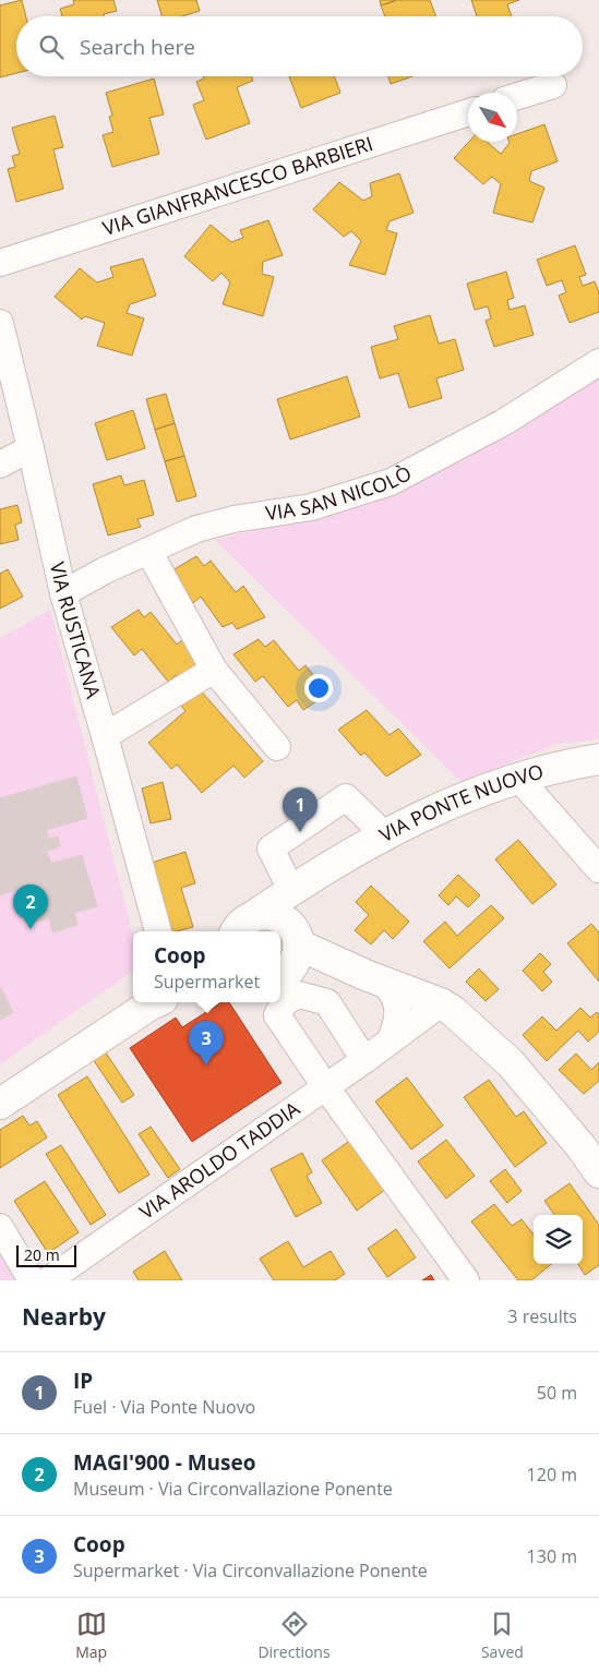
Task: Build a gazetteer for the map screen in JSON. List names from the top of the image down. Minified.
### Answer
{"streets":{"main road":["VIA PONTE NUOVO"],"street":["VIA GIANFRANCESCO BARBIERI","VIA SAN NICOLÒ","VIA RUSTICANA","VIA AROLDO TADDIA"]},"crossings":[["VIA SAN NICOLÒ","VIA RUSTICANA"]],"scale_bar":"20 m","north":"bottom right","page":{"search":"Search here","pins":["1","2","3"],"popup":["Coop","Supermarket"],"scale":"20 m","heading":["Nearby","3 results"],"list":[{"mark":"1","name":"IP","note":"Fuel · Via Ponte Nuovo","value":"50 m"},{"mark":"2","name":"MAGI'900 - Museo","note":"Museum · Via Circonvallazione Ponente","value":"120 m"},{"mark":"3","name":"Coop","note":"Supermarket · Via Circonvallazione Ponente","value":"130 m"}],"nav":["Map","Directions","Saved"]}}
